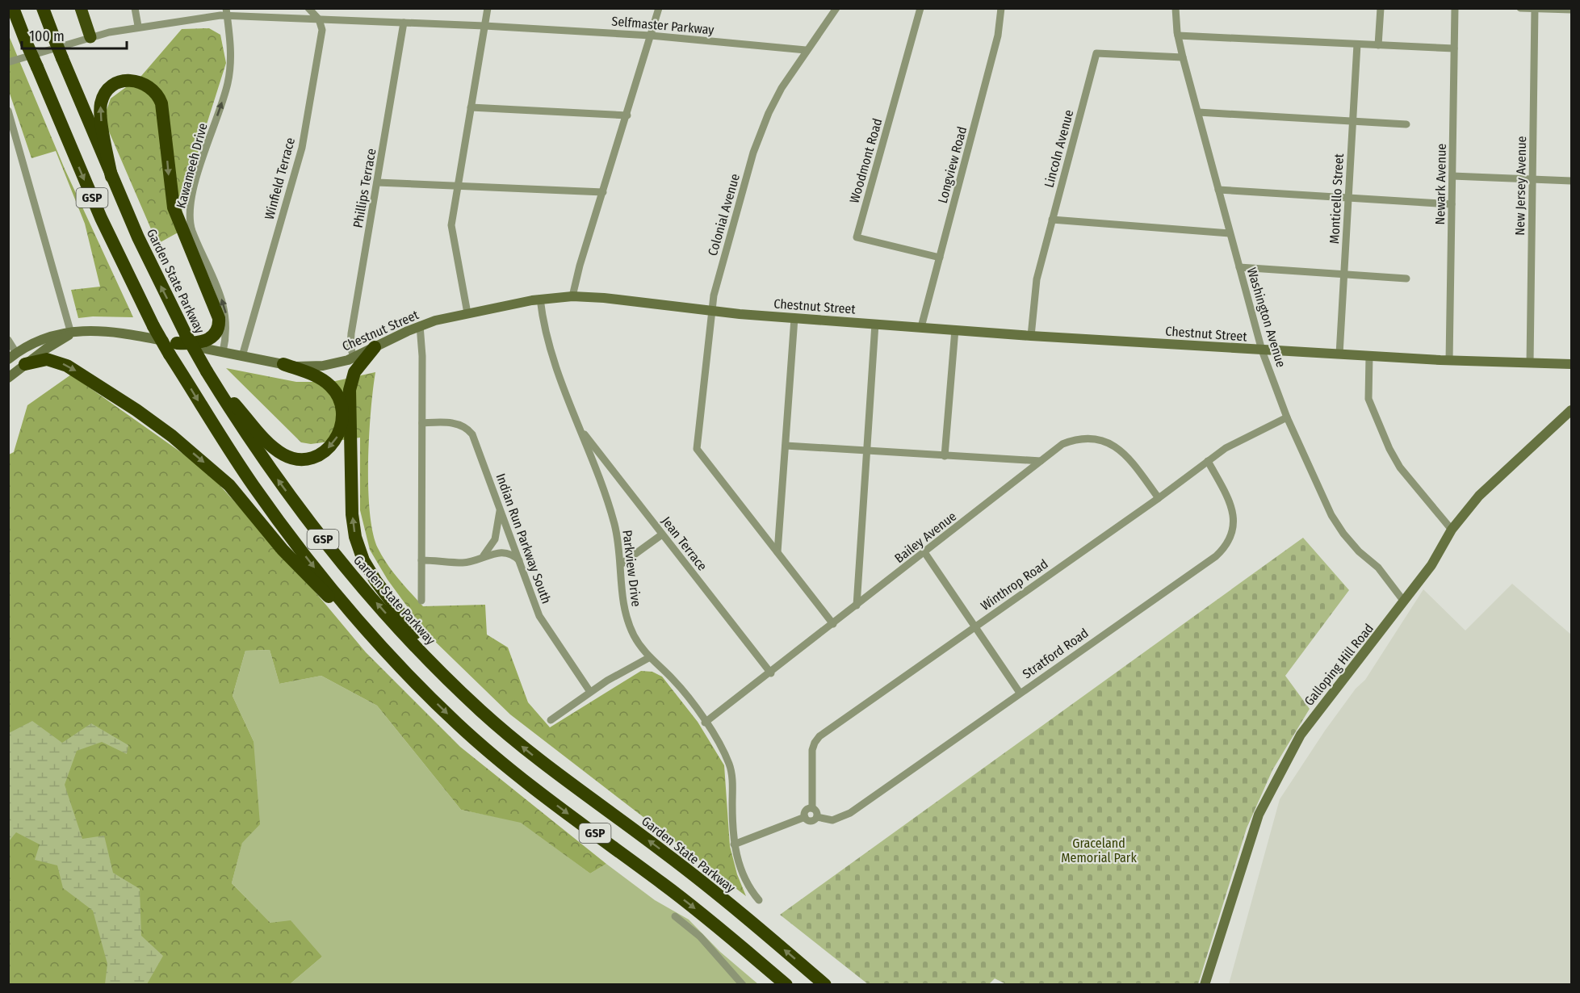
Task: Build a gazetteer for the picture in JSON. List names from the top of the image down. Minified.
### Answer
{"streets":{"highway":["GSP","Garden State Parkway"],"main road":["Chestnut Street","Galloping Hill Road"],"street":["Selfmaster Parkway","Lincoln Avenue","Woodmont Road","Longview Road","Kawameeh Drive","Winfield Terrace","Newark Avenue","New Jersey Avenue","Phillips Terrace","Monticello Street","Colonial Avenue","Washington Avenue","Bailey Avenue","Indian Run Parkway South","Jean Terrace","Parkview Drive","Winthrop Road","Stratford Road"]},"crossings":[["Selfmaster Parkway","Kawameeh Drive"],["Selfmaster Parkway","Winfield Terrace"],["Selfmaster Parkway","Phillips Terrace"],["Selfmaster Parkway","Colonial Avenue"],["Lincoln Avenue","Chestnut Street"],["Lincoln Avenue","Washington Avenue"],["Woodmont Road","Longview Road"],["Longview Road","Chestnut Street"],["Kawameeh Drive","Chestnut Street"],["Winfield Terrace","Chestnut Street"],["Newark Avenue","Chestnut Street"],["New Jersey Avenue","Chestnut Street"],["Phillips Terrace","Chestnut Street"],["Monticello Street","Chestnut Street"],["Colonial Avenue","Chestnut Street"],["Garden State Parkway","Chestnut Street"],["Chestnut Street","Washington Avenue"],["Chestnut Street","Parkview Drive"],["Washington Avenue","Winthrop Road"],["Washington Avenue","Galloping Hill Road"],["Bailey Avenue","Jean Terrace"],["Bailey Avenue","Parkview Drive"],["Bailey Avenue","Winthrop Road"],["Jean Terrace","Parkview Drive"],["Winthrop Road","Stratford Road"]],"one_way":["Kawameeh Drive"],"parks":["Graceland Memorial Park"],"scale_bar":"100 m"}
